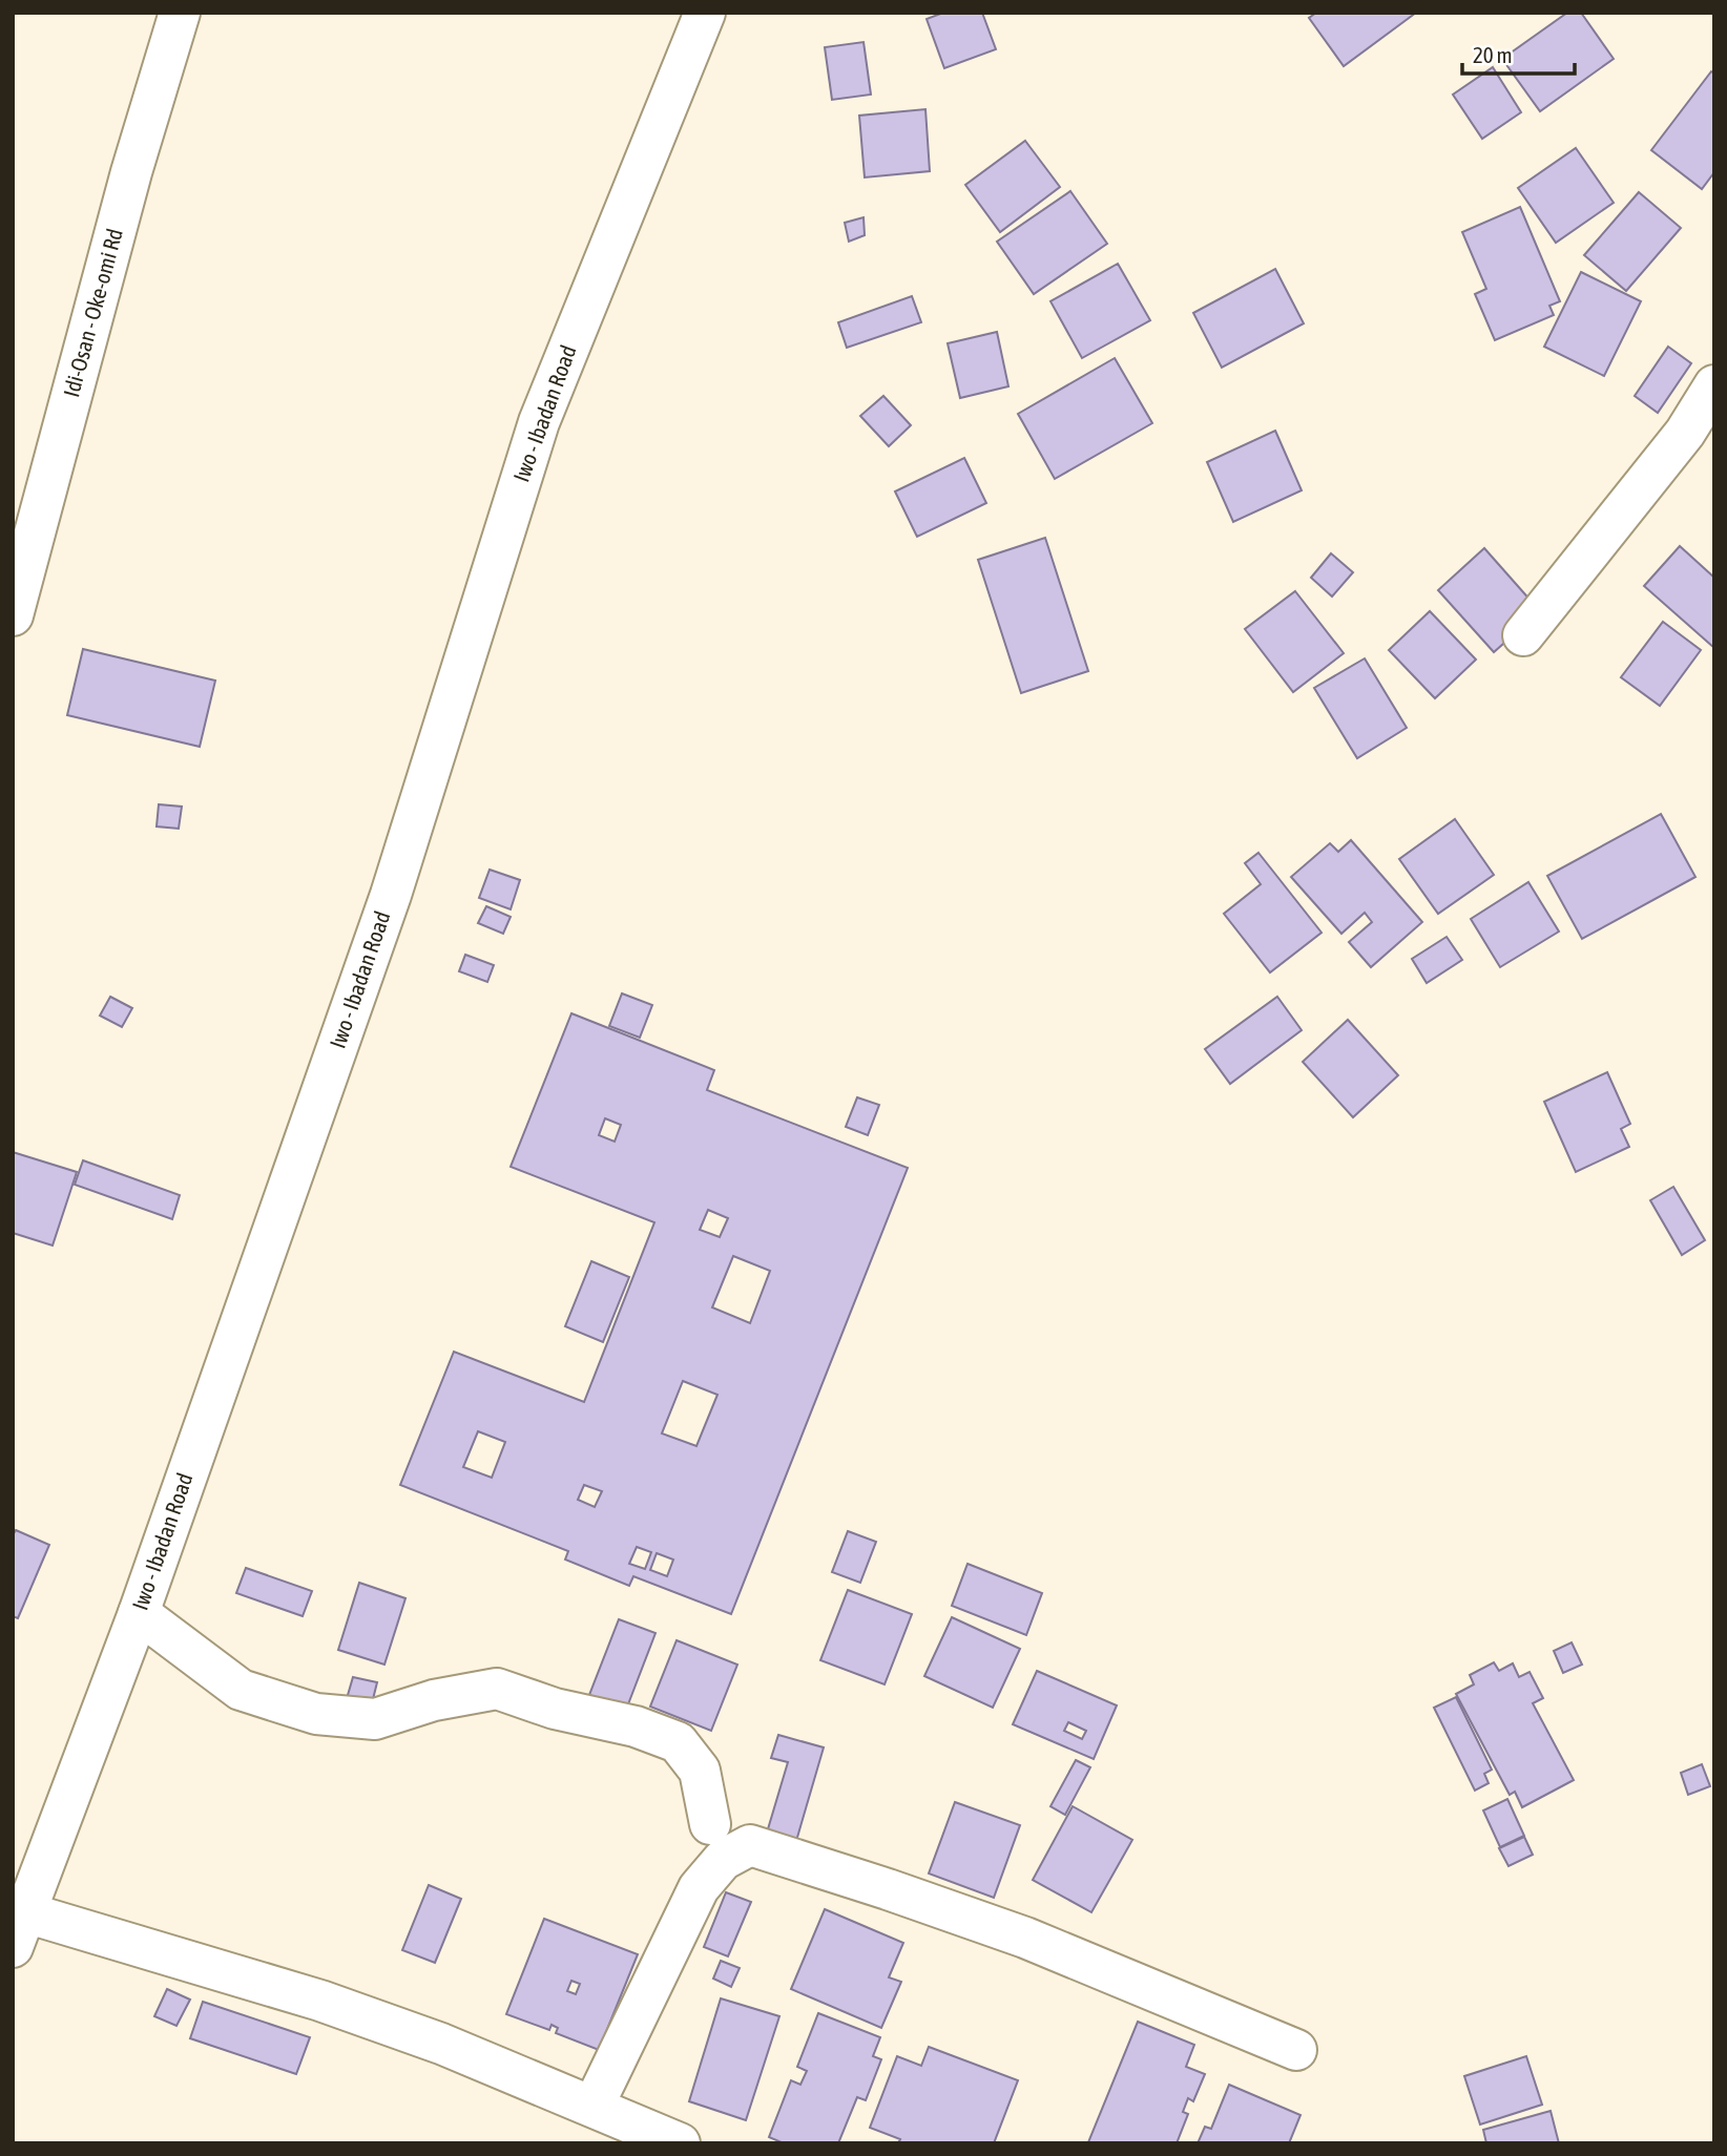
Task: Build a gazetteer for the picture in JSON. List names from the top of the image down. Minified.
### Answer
{"streets":{"street":["Idi-Osan - Oke-omi Rd","Iwo - Ibadan Road"]},"scale_bar":"20 m"}
